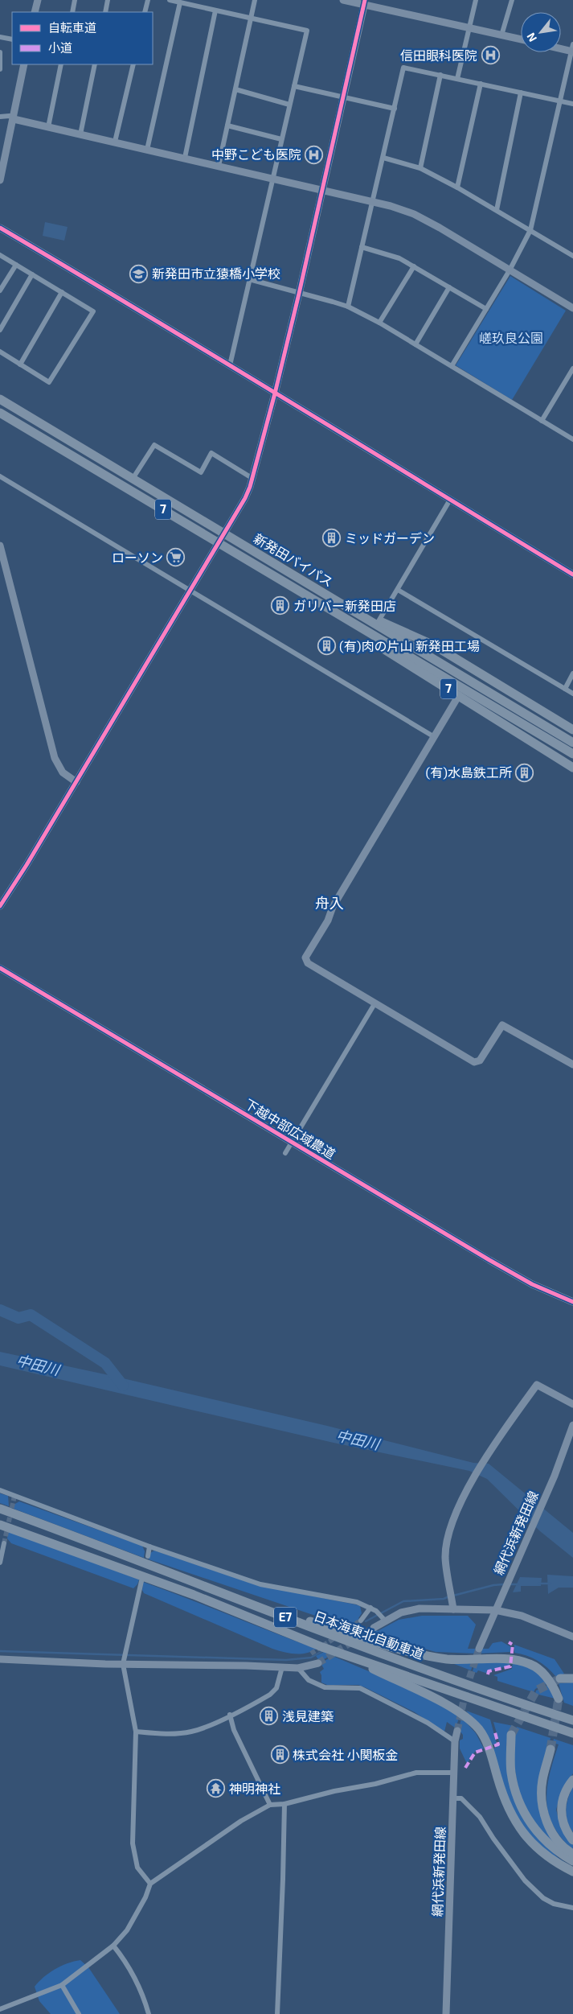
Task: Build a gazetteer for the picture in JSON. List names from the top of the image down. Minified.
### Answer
{"streets":{"highway":["7","新発田バイパス","E7","日本海東北自動車道"],"street":["下越中部広域農道","網代浜新発田線"]},"crossings":[["7","新発田バイパス"]],"districts":["舟入"],"water":["中田川"],"parks":["嵯玖良公園"],"places":{"hospital":["信田眼科医院","中野こども医院"],"school or university":["新発田市立猿橋小学校"],"building":["ミッドガーデン","ガリバー新発田店","(有)肉の片山 新発田工場","(有)水島鉄工所","浅見建築","株式会社 小関板金"],"supermarket":["ローソン"],"temple":["神明神社"]},"legend":["自転車道","小道"],"north":"bottom left"}
